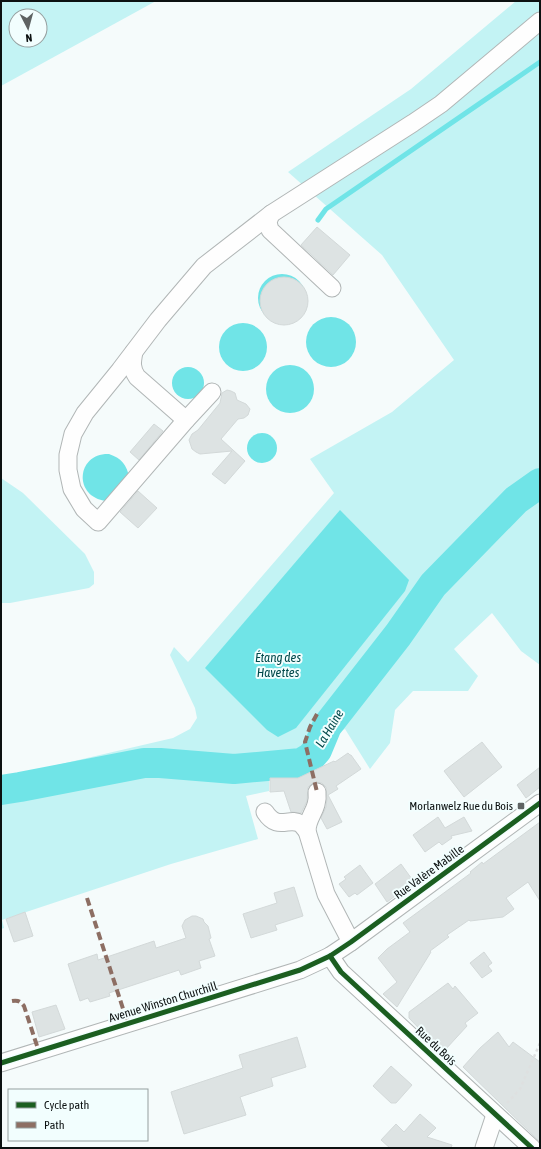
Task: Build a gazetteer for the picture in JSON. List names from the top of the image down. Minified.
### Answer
{"streets":{"street":["Rue Valère Mabille","Avenue Winston Churchill","Rue du Bois"]},"crossings":[["Rue Valère Mabille","Avenue Winston Churchill"],["Rue Valère Mabille","Rue du Bois"],["Avenue Winston Churchill","Rue du Bois"]],"water":["Étang des Havettes","La Haine"],"places":{"transit":["Morlanwelz Rue du Bois"]},"legend":["Cycle path","Path"],"north":"bottom"}
